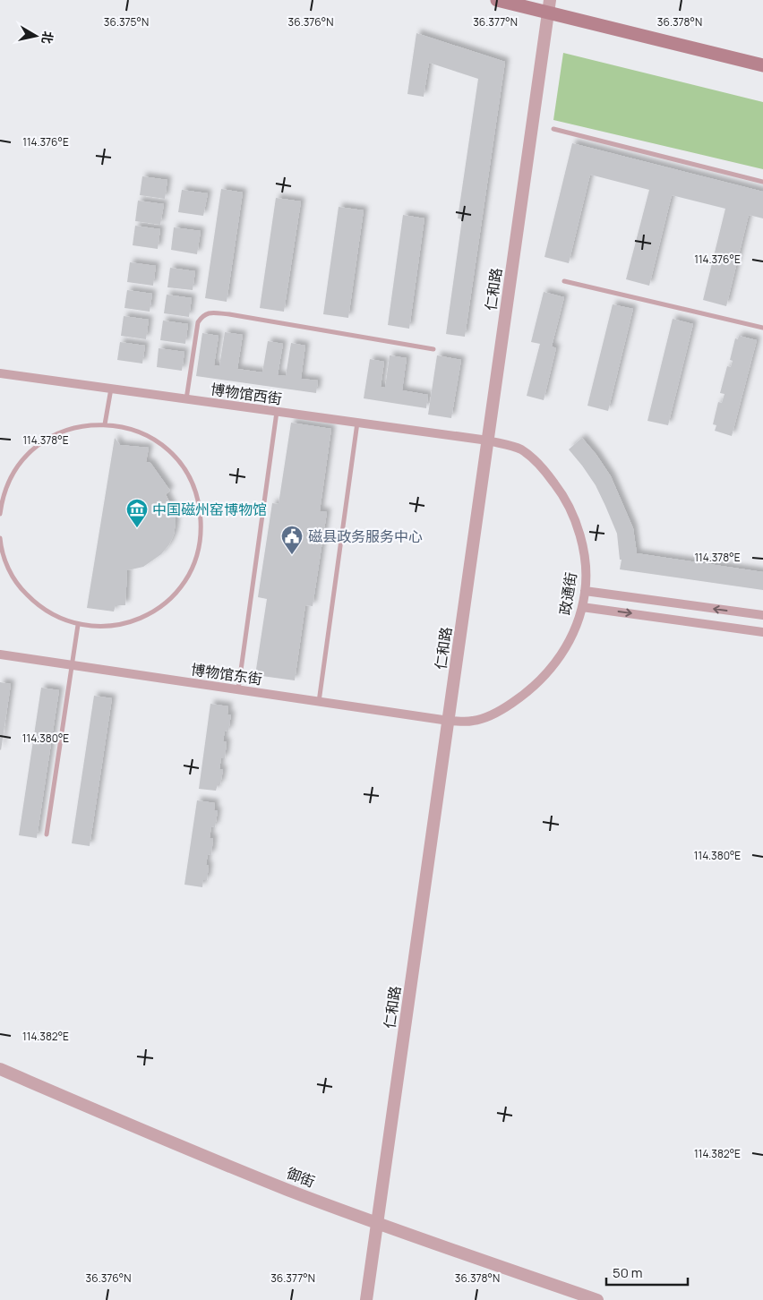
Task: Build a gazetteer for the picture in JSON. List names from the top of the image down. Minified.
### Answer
{"streets":{"street":["仁和路","博物馆西街","政通街","博物馆东街","御街"]},"crossings":[["仁和路","博物馆西街"],["仁和路","政通街"],["仁和路","博物馆东街"],["仁和路","御街"],["博物馆西街","政通街"],["政通街","博物馆东街"]],"places":{"museum":["中国磁州窑博物馆"],"public building":["磁县政务服务中心"]},"scale_bar":"50 m","north":"right","coordinates":["36.376°N","36.377°N","36.378°N","36.375°N","114.376°E","114.378°E","114.380°E","114.382°E"]}
